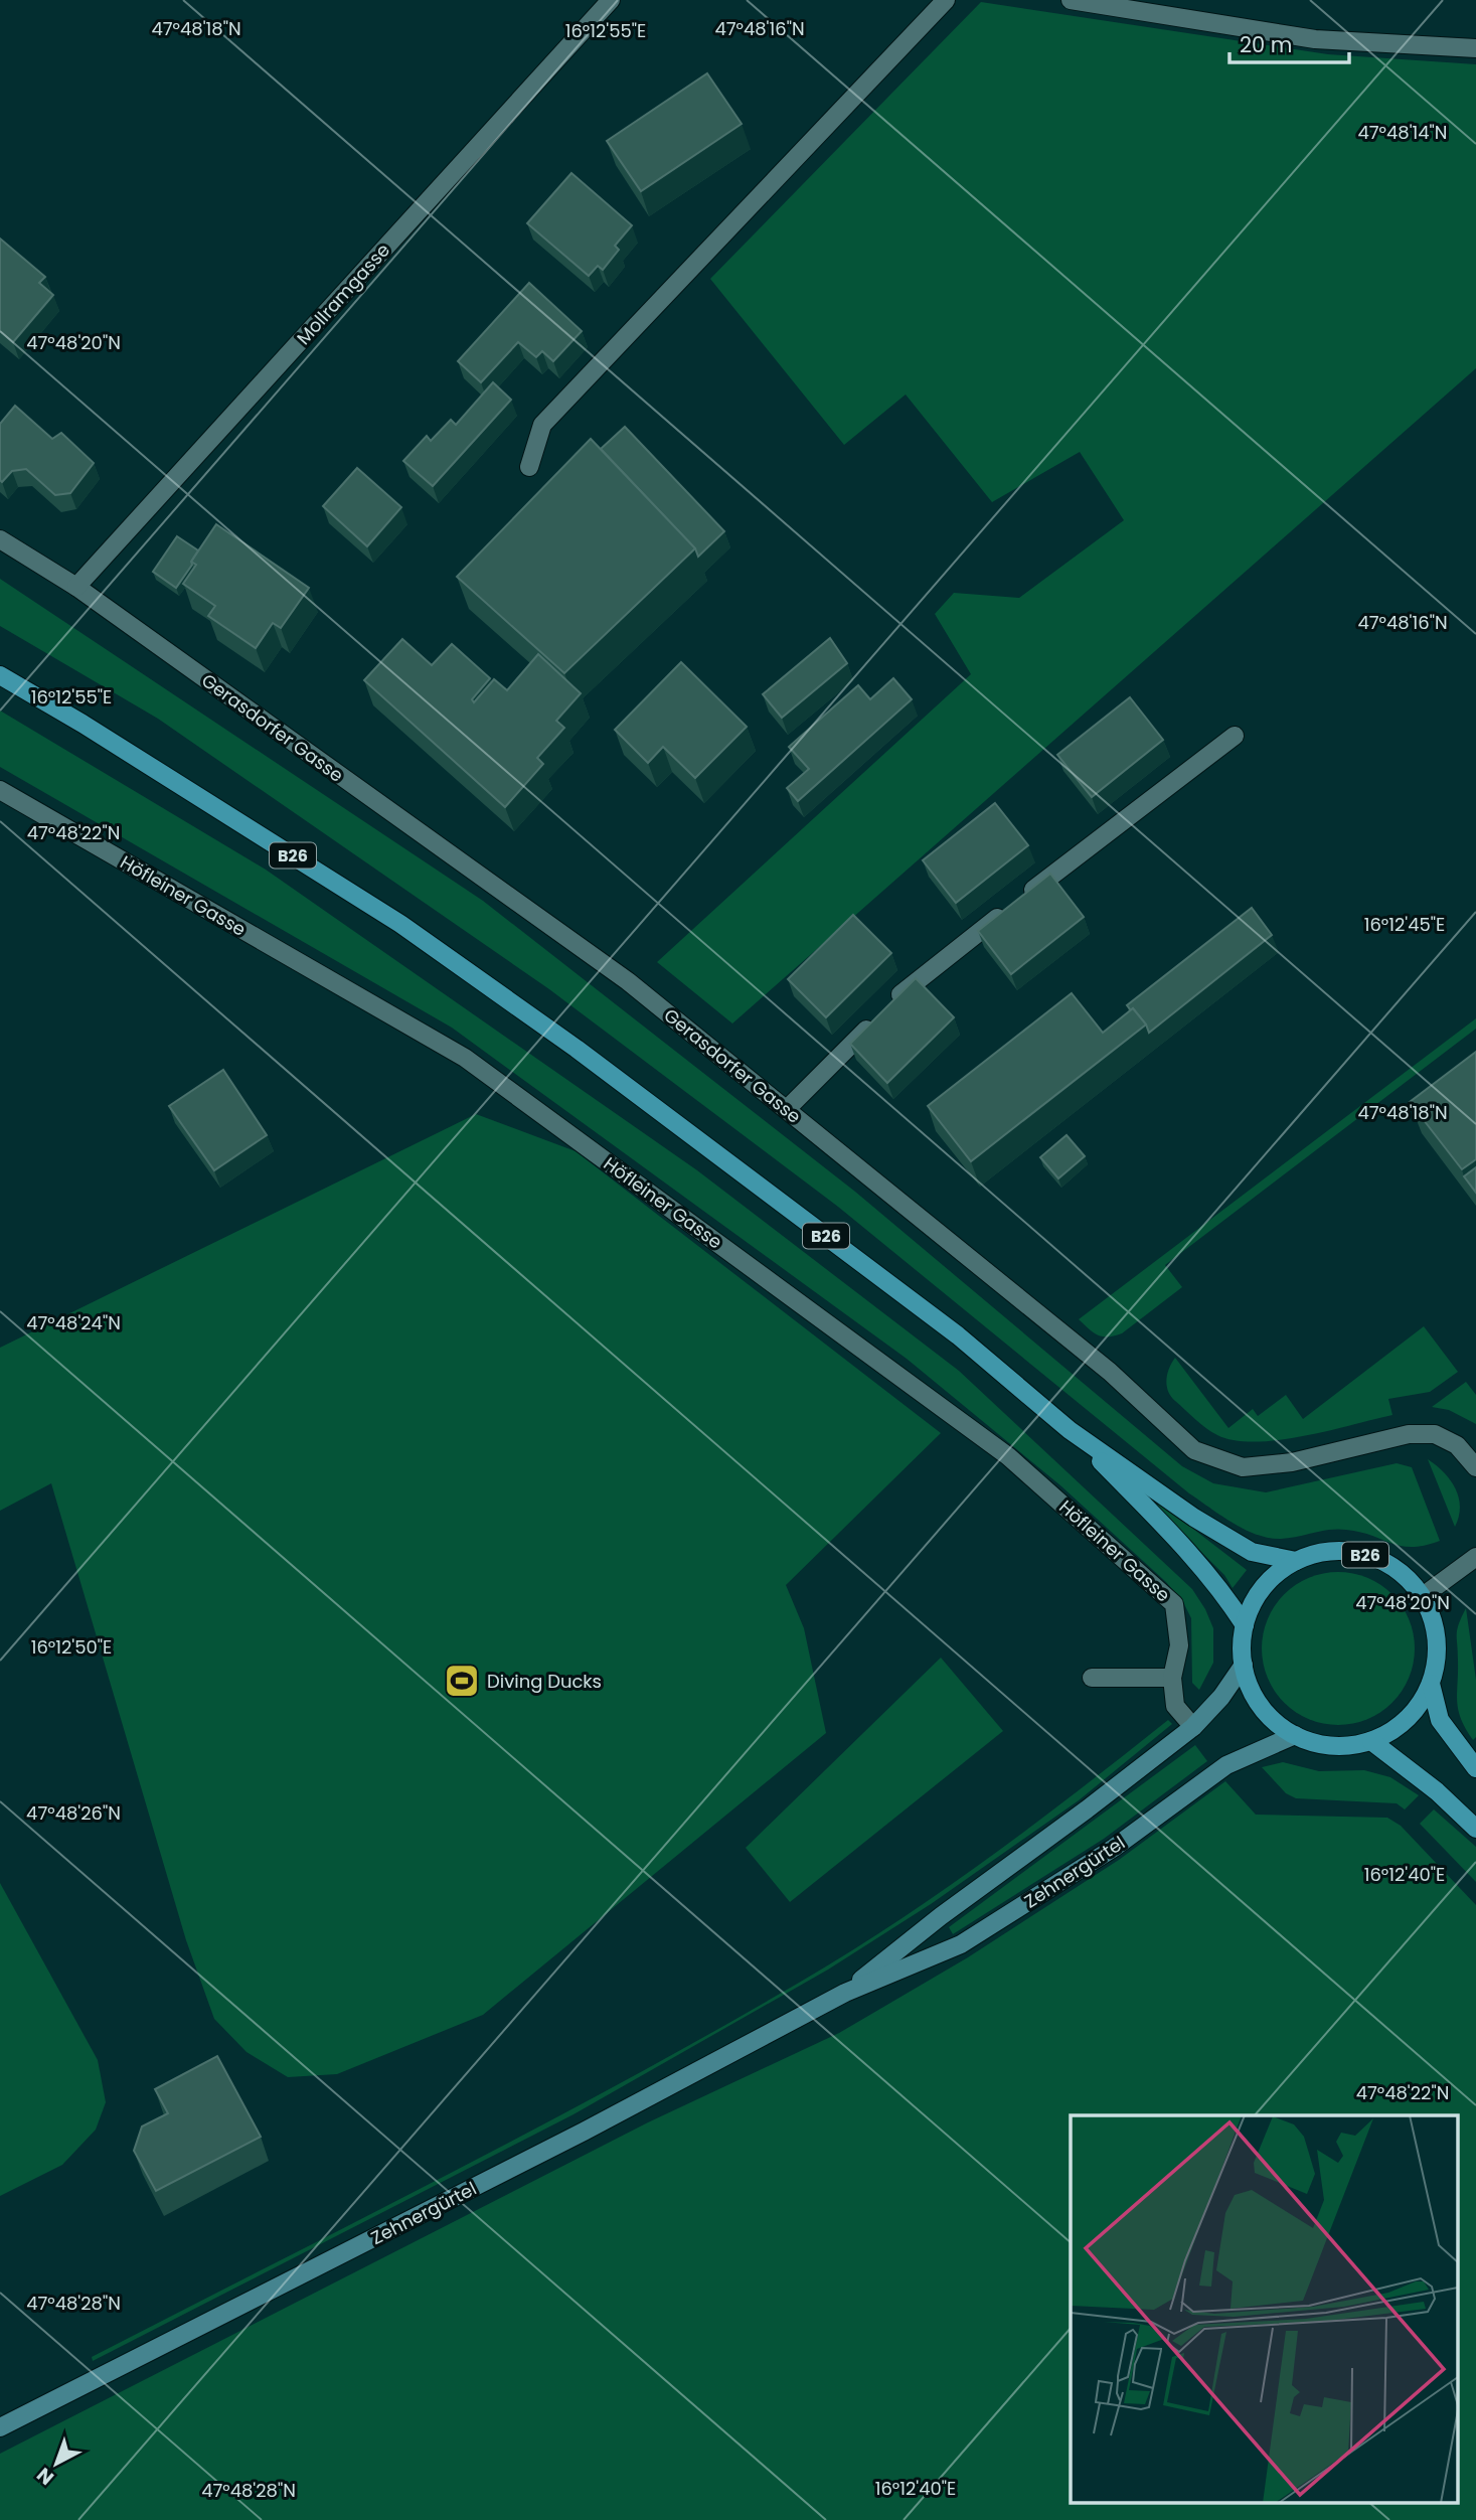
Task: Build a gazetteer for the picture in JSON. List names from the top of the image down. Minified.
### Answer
{"streets":{"main road":["B26","Zehnergürtel"],"street":["Mollramgasse","Gerasdorfer Gasse","Höfleiner Gasse"]},"crossings":[["Mollramgasse","Gerasdorfer Gasse"],["B26","Zehnergürtel"],["Höfleiner Gasse","Zehnergürtel"]],"places":{"sports":["Diving Ducks"]},"scale_bar":"20 m","north":"bottom left","coordinates":["47°48'18\"N","47°48'16\"N","16°12'55\"E","47°48'14\"N","47°48'20\"N","47°48'22\"N","16°12'45\"E","47°48'24\"N","16°12'50\"E","47°48'26\"N","16°12'40\"E","47°48'28\"N"]}
